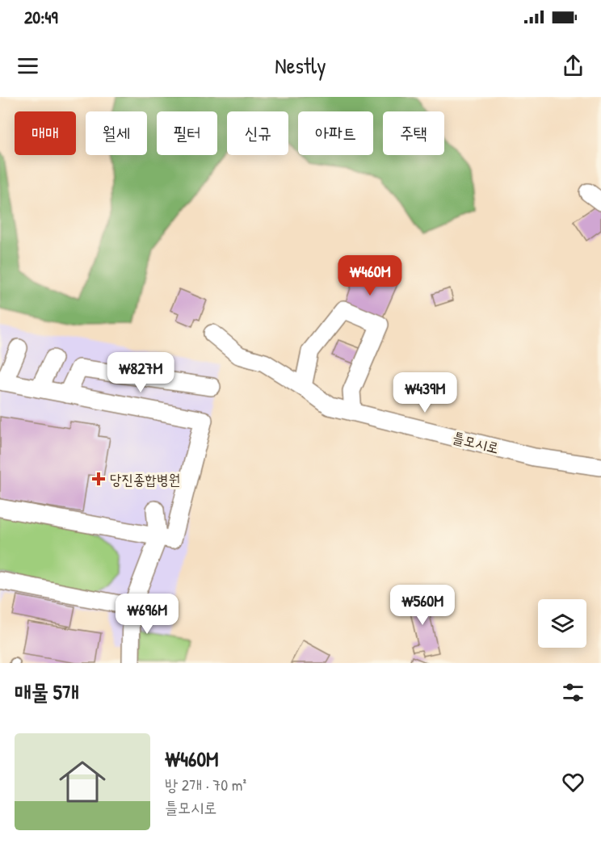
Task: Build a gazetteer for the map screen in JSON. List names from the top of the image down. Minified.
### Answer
{"streets":{"street":["틀모시로"]},"places":{"health":["당진종합병원"]},"page":{"status":"20:49","header":"Nestly","chip":["매매","월세","필터","신규","아파트","주택"],"price":["₩460M","₩827M","₩439M","₩560M","₩696M"],"heading":"매물 5개","list":[{"name":"₩460M","note":"방 2개 · 70 m² · 틀모시로"}]}}
